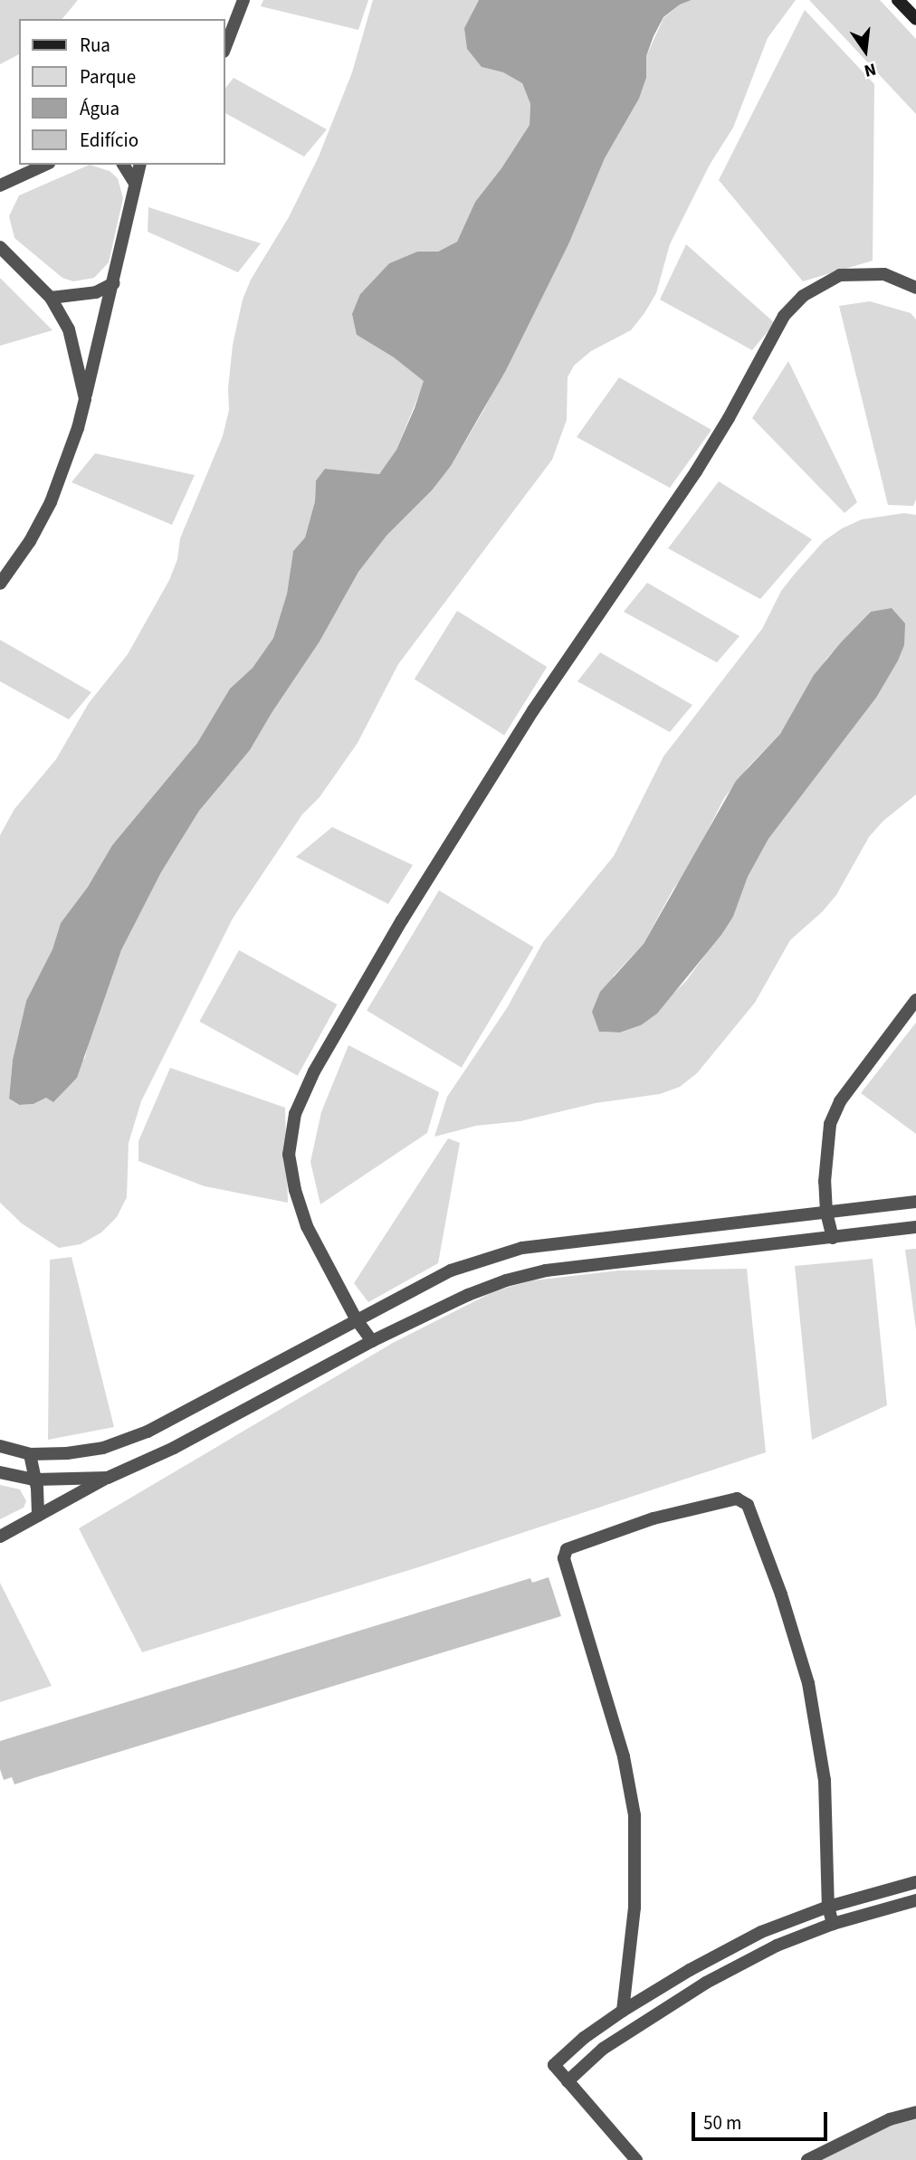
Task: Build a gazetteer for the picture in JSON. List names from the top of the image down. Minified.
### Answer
{"legend":["Rua","Parque","Água","Edifício"],"scale_bar":"50 m","north":"bottom"}
